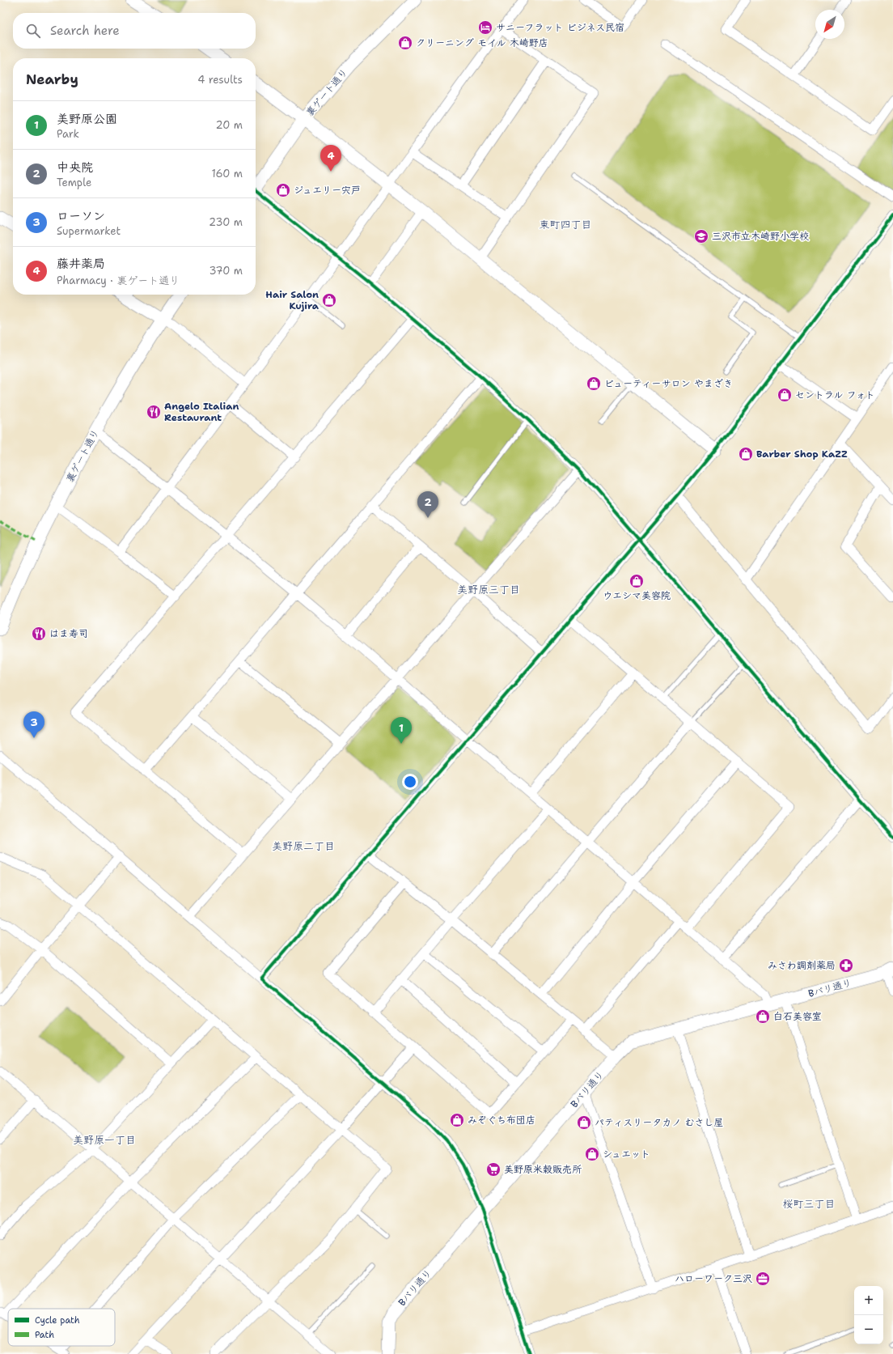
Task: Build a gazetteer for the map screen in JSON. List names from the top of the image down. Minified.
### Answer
{"streets":{"street":["裏ゲート通り","Bバリ通り"]},"districts":["東町四丁目","美野原三丁目","美野原二丁目","美野原一丁目","桜町三丁目"],"places":{"hotel":["サニーフラット ビジネス民宿"],"shop":["クリーニング モイル 木崎野店","ジュエリー宍戸","Hair Salon Kujira","ビューティーサロン やまざき","セントラル フォト","Barber Shop KaZZ","ウエシマ美容院","白石美容室","みぞぐち布団店","パティスリータカノ むさし屋","シュエット"],"school or university":["三沢市立木崎野小学校"],"restaurant":["Angelo Italian Restaurant","はま寿司"],"pharmacy":["みさわ調剤薬局"],"supermarket":["美野原米穀販売所"],"office":["ハローワーク三沢"]},"legend":["Cycle path","Path"],"north":"bottom left","page":{"search":"Search here","heading":["Nearby","4 results"],"list":[{"mark":"1","name":"美野原公園","note":"Park","value":"20 m"},{"mark":"2","name":"中央院","note":"Temple","value":"160 m"},{"mark":"3","name":"ローソン","note":"Supermarket","value":"230 m"},{"mark":"4","name":"藤井薬局","note":"Pharmacy · 裏ゲート通り","value":"370 m"}],"pins":["4","2","3","1"],"map_buttons":["+","−"]}}
